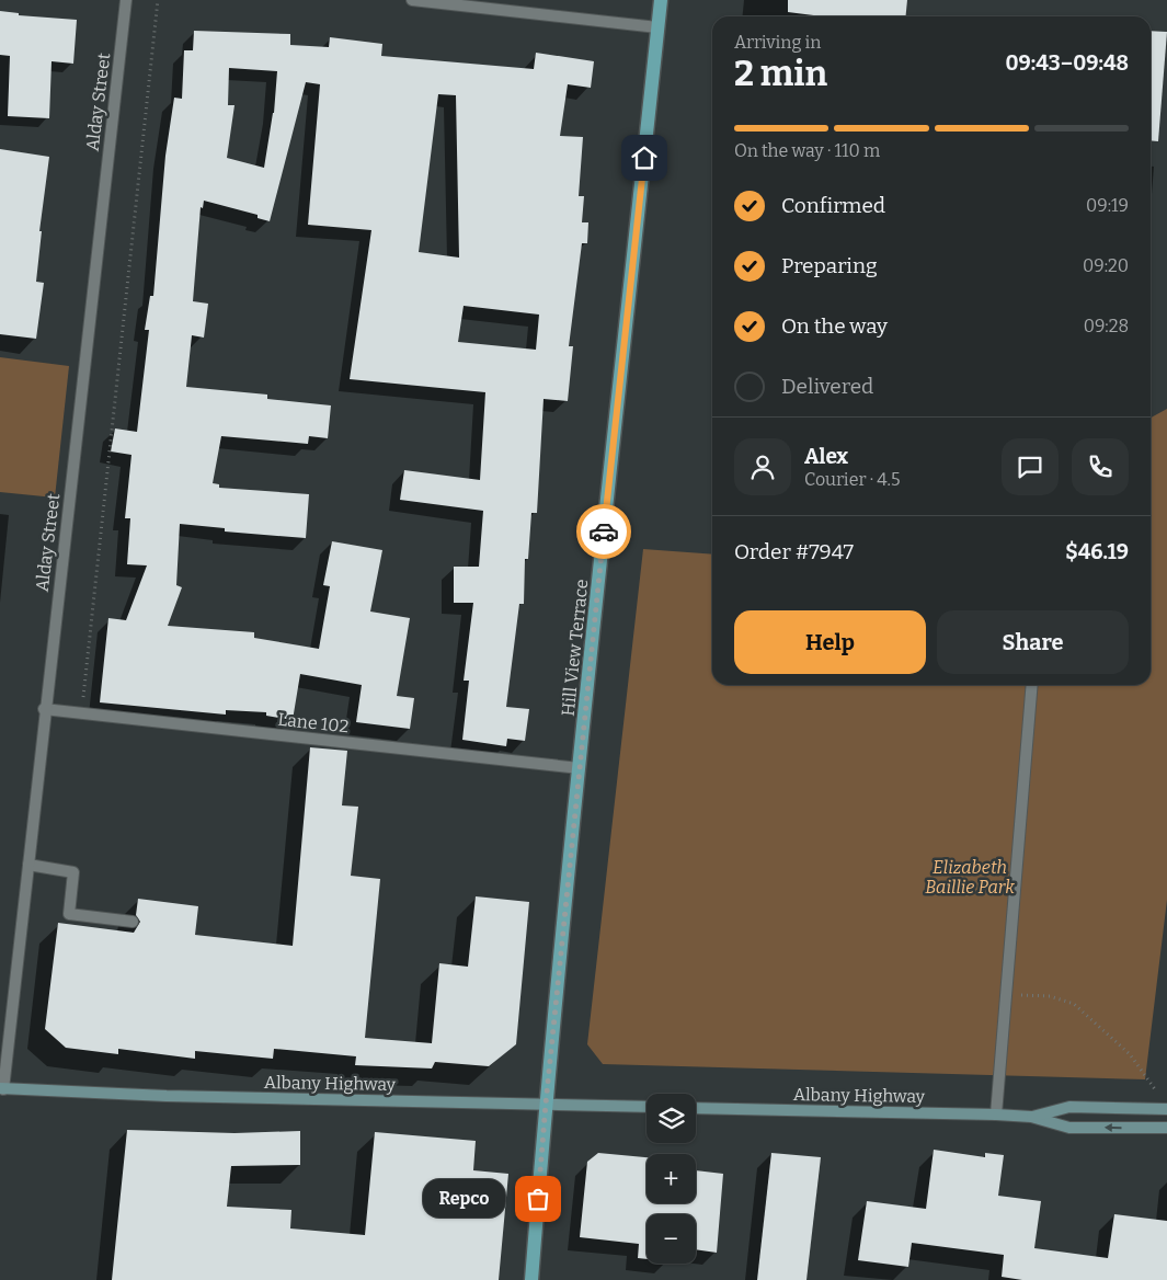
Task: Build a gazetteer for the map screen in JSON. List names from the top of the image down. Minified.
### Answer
{"streets":{"main road":["Hill View Terrace","Albany Highway"],"street":["Alday Street","Lane 102"]},"crossings":[["Alday Street","Lane 102"],["Alday Street","Albany Highway"],["Hill View Terrace","Lane 102"],["Hill View Terrace","Albany Highway"]],"parks":["Elizabeth Baillie Park"],"places":["Repco"],"page":{"heading":["2 min","Arriving in","09:43–09:48"],"panel":["Alex","Courier · 4.5","Order #7947","$46.19"],"bar":"On the way · 110 m","list":[["Confirmed","09:19"],["Preparing","09:20"],["On the way","09:28"],"Delivered"],"buttons":["Help","Share"],"map_buttons":["+","−"],"bubble":"Repco"}}
